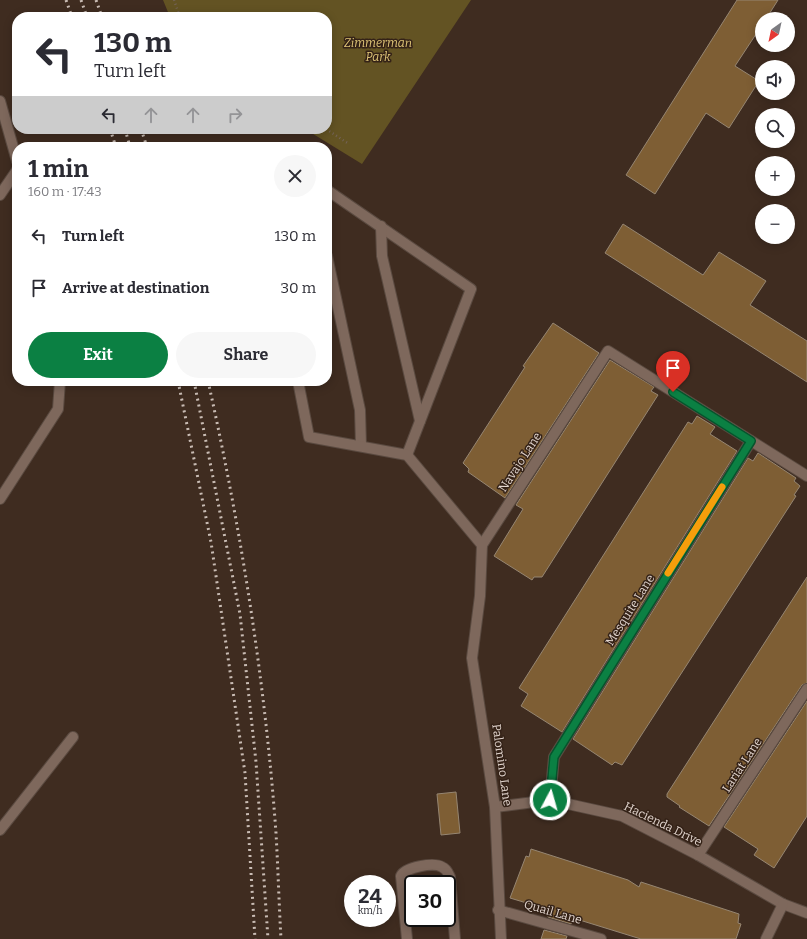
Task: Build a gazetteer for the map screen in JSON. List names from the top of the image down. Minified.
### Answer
{"streets":{"street":["Navajo Lane","Mesquite Lane","Palomino Lane","Lariat Lane","Hacienda Drive","Quail Lane"]},"crossings":[["Navajo Lane","Mesquite Lane"],["Navajo Lane","Palomino Lane"],["Mesquite Lane","Hacienda Drive"],["Palomino Lane","Hacienda Drive"],["Palomino Lane","Quail Lane"],["Lariat Lane","Hacienda Drive"]],"parks":["Zimmerman Park"],"north":"bottom left","page":{"map_buttons":["+","−"],"turn":["130 m","Turn left"],"heading":["1 min","160 m · 17:43"],"list":[{"name":"Turn left","value":"130 m"},{"name":"Arrive at destination","value":"30 m"}],"buttons":["Exit","Share"],"speed":"24 km/h","limit":"30"}}
